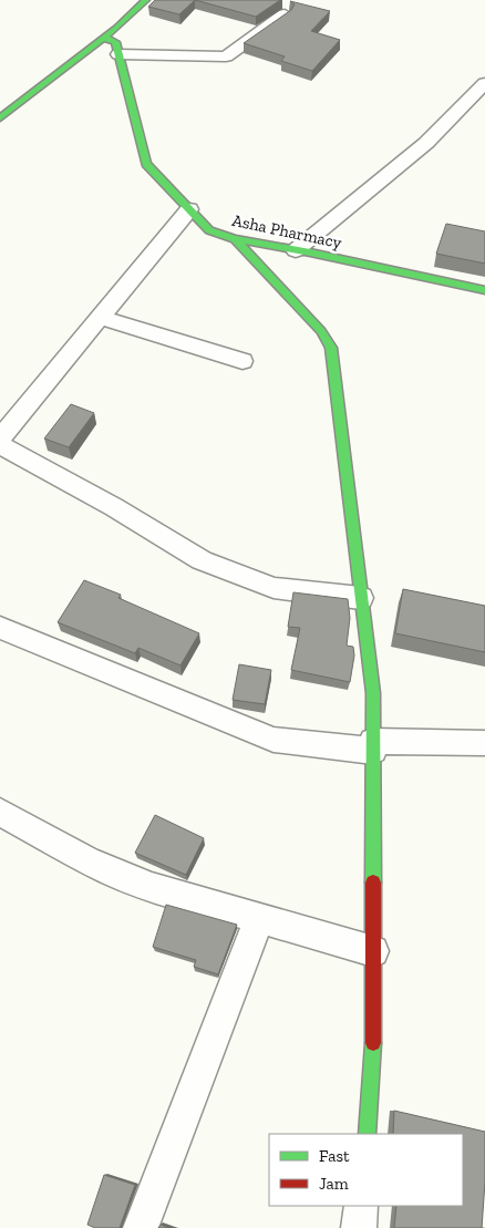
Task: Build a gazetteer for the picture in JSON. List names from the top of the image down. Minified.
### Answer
{"streets":{"street":["Asha Pharmacy"]},"legend":["Fast","Jam"]}
